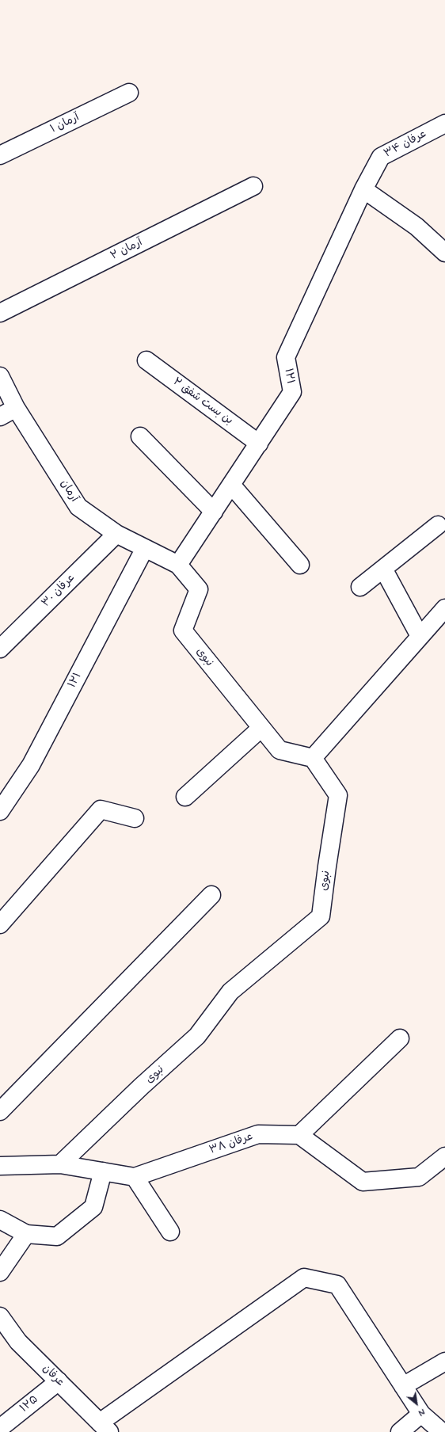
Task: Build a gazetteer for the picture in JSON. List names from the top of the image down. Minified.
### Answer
{"streets":{"street":["آرمان ۱","عرفان ۳۴","آرمان ۲","۱۲۱","بن بست شفق ۲","آرمان","عرفان ۳۰","نبوی","عرفان ۳۸","عرفان","۱۲۵"]},"crossings":[["عرفان ۳۴","۱۲۱"],["۱۲۱","بن بست شفق ۲"],["۱۲۱","آرمان"],["۱۲۱","نبوی"],["آرمان","عرفان ۳۰"],["آرمان","نبوی"],["نبوی","عرفان ۳۸"],["عرفان","۱۲۵"]],"north":"bottom right"}
